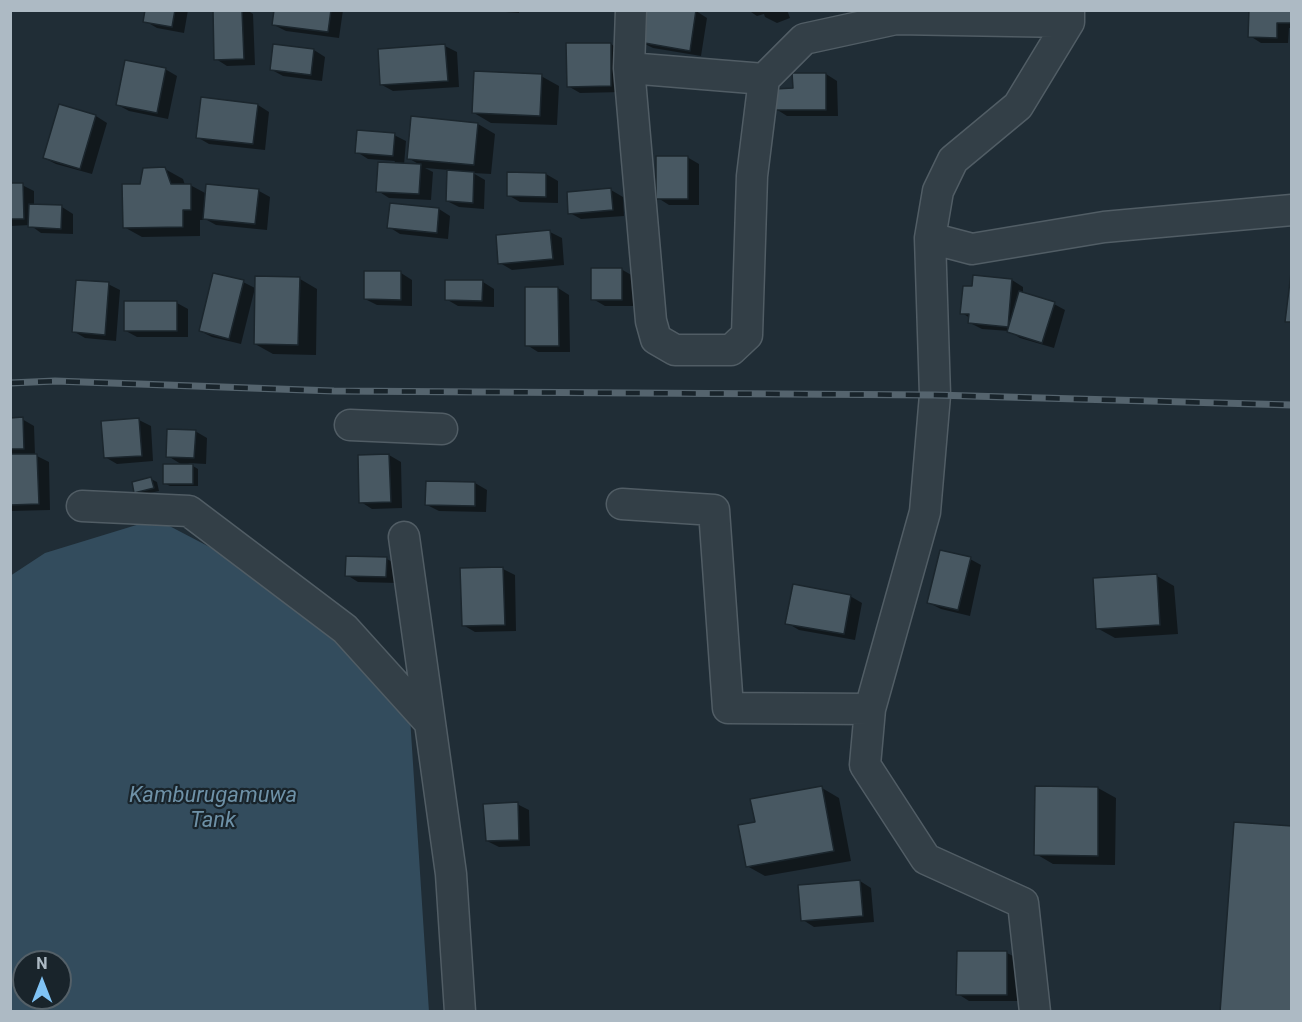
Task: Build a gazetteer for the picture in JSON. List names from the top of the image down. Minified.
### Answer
{"water":["Kamburugamuwa Tank"],"north":"top"}
